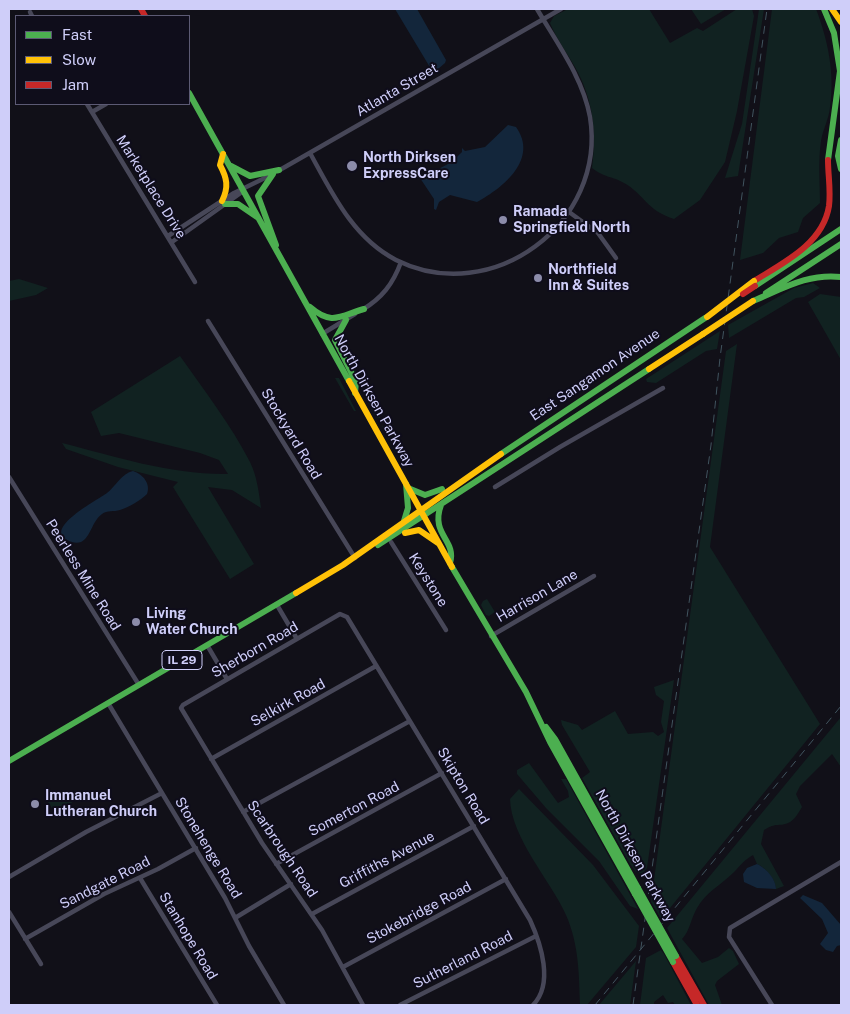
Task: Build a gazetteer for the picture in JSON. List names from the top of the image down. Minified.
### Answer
{"streets":{"main road":["East Sangamon Avenue","North Dirksen Parkway","IL 29"],"street":["Atlanta Street","Marketplace Drive","Stockyard Road","Peerless Mine Road","Keystone","Harrison Lane","Sherborn Road","Selkirk Road","Skipton Road","Somerton Road","Stonehenge Road","Scarbrough Road","Griffiths Avenue","Sandgate Road","Stokebridge Road","Stanhope Road","Sutherland Road"]},"crossings":[["Atlanta Street","Marketplace Drive"],["Atlanta Street","North Dirksen Parkway"],["East Sangamon Avenue","North Dirksen Parkway"],["East Sangamon Avenue","Stockyard Road"],["East Sangamon Avenue","Peerless Mine Road"],["East Sangamon Avenue","Stonehenge Road"],["North Dirksen Parkway","Harrison Lane"],["Sherborn Road","Skipton Road"],["Sherborn Road","Scarbrough Road"],["Selkirk Road","Skipton Road"],["Selkirk Road","Scarbrough Road"],["Skipton Road","Somerton Road"],["Skipton Road","Griffiths Avenue"],["Skipton Road","Stokebridge Road"],["Skipton Road","Sutherland Road"],["Somerton Road","Scarbrough Road"],["Stonehenge Road","Sandgate Road"],["Scarbrough Road","Griffiths Avenue"],["Scarbrough Road","Stokebridge Road"],["Sandgate Road","Stanhope Road"]],"places":["North Dirksen ExpressCare","Ramada Springfield North","Northfield Inn & Suites","Living Water Church","Immanuel Lutheran Church"],"legend":["Fast","Slow","Jam"]}
